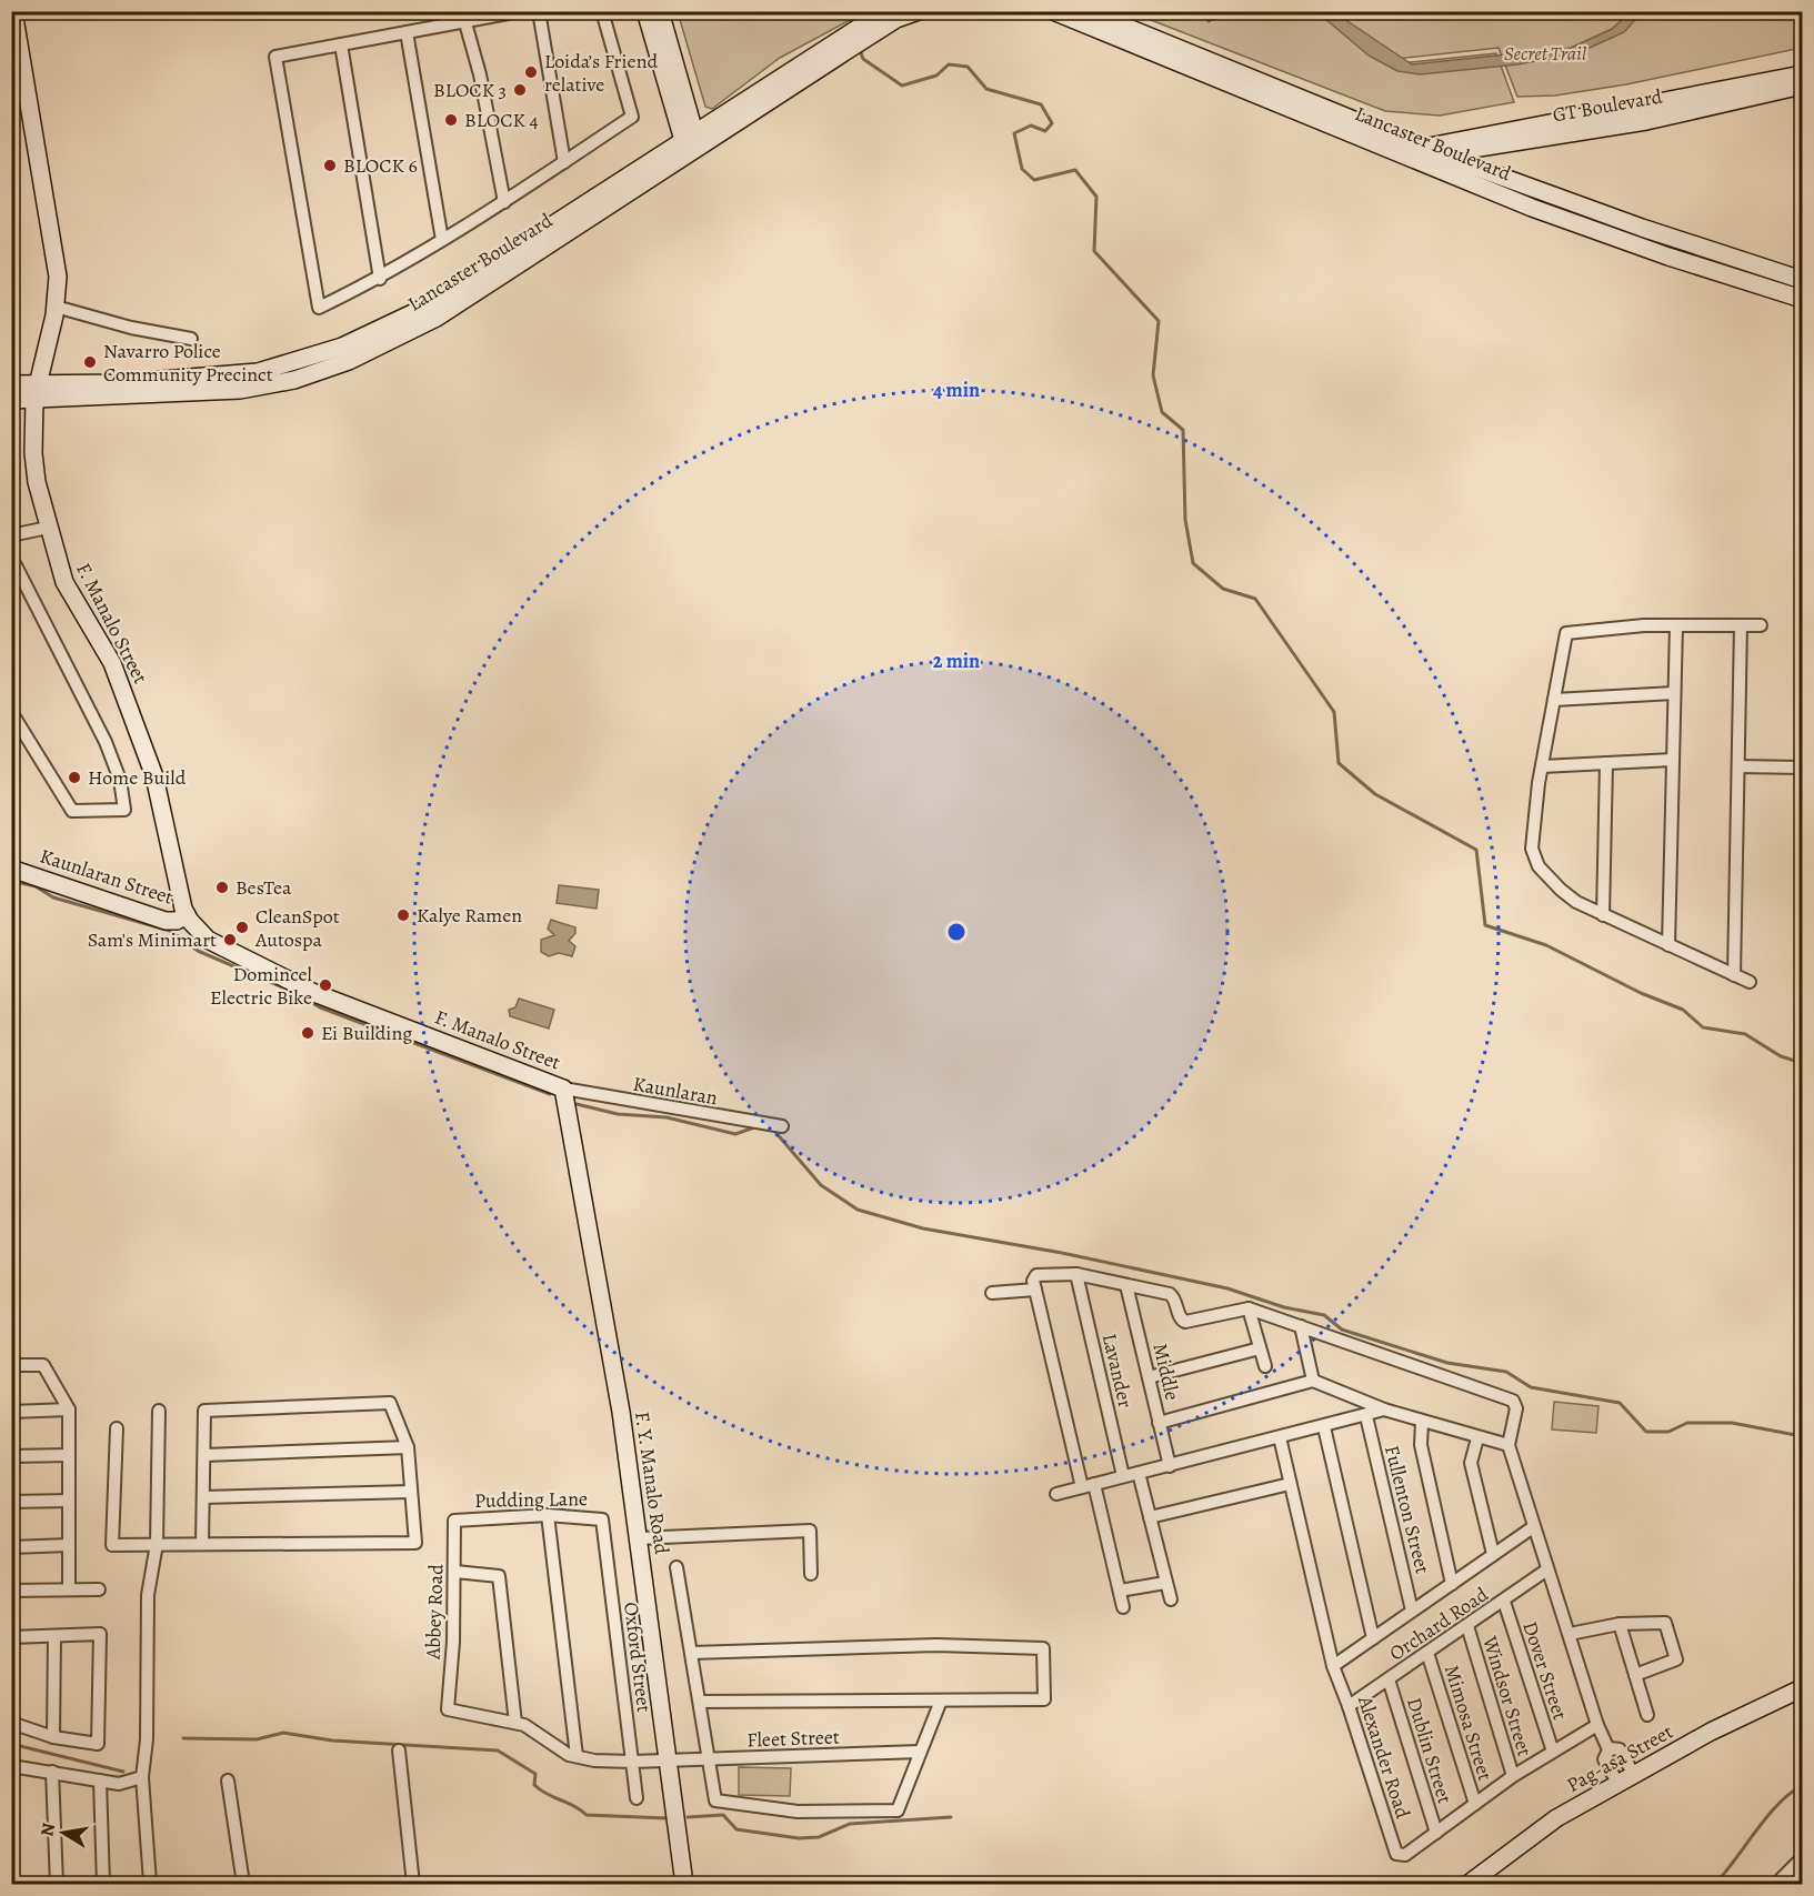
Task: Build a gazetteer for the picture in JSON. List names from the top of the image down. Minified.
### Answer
{"streets":{"street":["GT Boulevard","Lancaster Boulevard","F. Manalo Street","Kaunlaran Street","Kaunlaran","Lavander","Middle","F. Y. Manalo Road","Pudding Lane","Fullenton Street","Abbey Road","Orchard Road","Oxford Street","Dover Street","Windsor Street","Mimosa Street","Fleet Street","Dublin Street","Alexander Road","Pag-asa Street"]},"crossings":[["GT Boulevard","Lancaster Boulevard"],["Lancaster Boulevard","F. Manalo Street"],["F. Manalo Street","Kaunlaran Street"],["F. Manalo Street","Kaunlaran"],["F. Manalo Street","F. Y. Manalo Road"],["Kaunlaran","F. Y. Manalo Road"],["F. Y. Manalo Road","Fleet Street"],["Pudding Lane","Abbey Road"],["Pudding Lane","Oxford Street"],["Orchard Road","Dover Street"],["Orchard Road","Windsor Street"],["Orchard Road","Mimosa Street"],["Orchard Road","Dublin Street"],["Orchard Road","Alexander Road"],["Oxford Street","Fleet Street"],["Dover Street","Alexander Road"],["Windsor Street","Alexander Road"],["Mimosa Street","Alexander Road"],["Dublin Street","Alexander Road"]],"parks":["Secret Trail"],"places":["Loida’s Friend relative","BLOCK 3","BLOCK 4","BLOCK 6","Navarro Police Community Precinct","Home Build","BesTea","Kalye Ramen","CleanSpot Autospa","Sam's Minimart","Domincel Electric Bike","Ei Building"],"north":"left","rings":["4 min","2 min"]}
